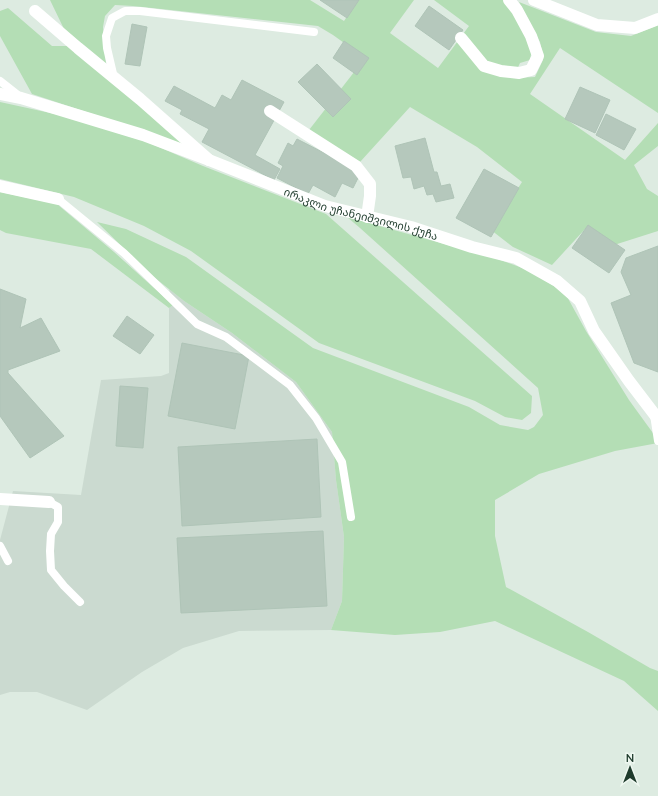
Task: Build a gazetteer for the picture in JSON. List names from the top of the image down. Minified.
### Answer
{"streets":{"street":["ირაკლი უჩანეიშვილის ქუჩა"]},"north":"top"}
